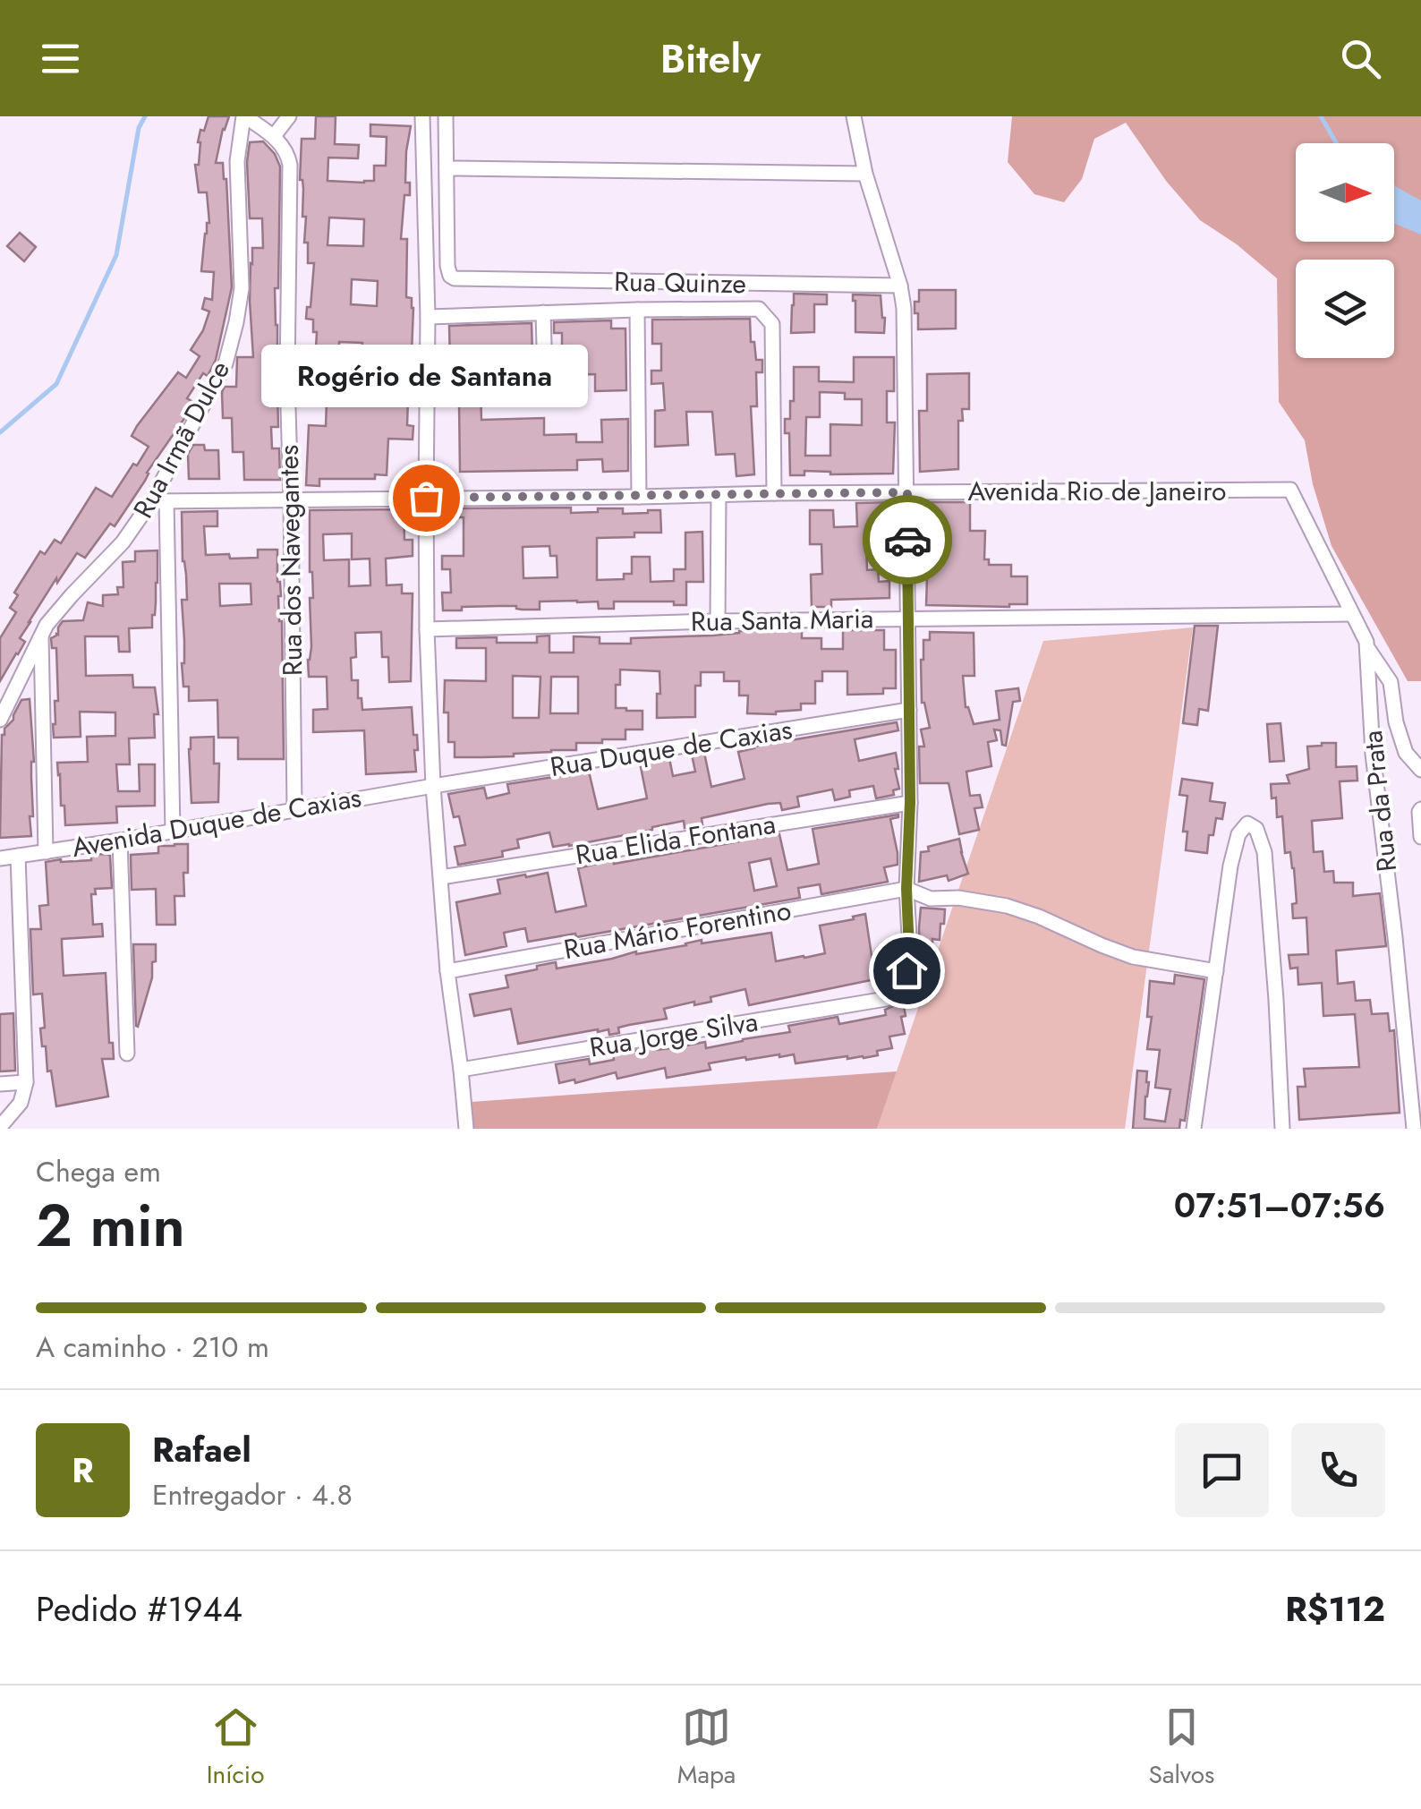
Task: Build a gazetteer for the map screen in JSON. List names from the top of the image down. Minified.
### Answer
{"streets":{"street":["Rua Quinze","Rua Irmã Dulce","Avenida Rio de Janeiro","Rua dos Navegantes","Rua Santa Maria","Rua Duque de Caxias","Rua da Prata","Avenida Duque de Caxias","Rua Elida Fontana","Rua Mário Forentino","Rua Jorge Silva"]},"crossings":[["Rua Irmã Dulce","Avenida Rio de Janeiro"],["Avenida Rio de Janeiro","Rua dos Navegantes"],["Avenida Rio de Janeiro","Rua da Prata"],["Rua dos Navegantes","Avenida Duque de Caxias"],["Rua Santa Maria","Rua da Prata"],["Rua Duque de Caxias","Avenida Duque de Caxias"],["Rua Mário Forentino","Rua Jorge Silva"]],"places":["Rogério de Santana"],"north":"right","page":{"header":"Bitely","bubble":"Rogério de Santana","heading":["2 min","Chega em","07:51–07:56"],"panel":["Rafael","Entregador · 4.8","Pedido #1944","R$112"],"bar":"A caminho · 210 m","round":"R","tabs":["Início","Mapa","Salvos"]}}
